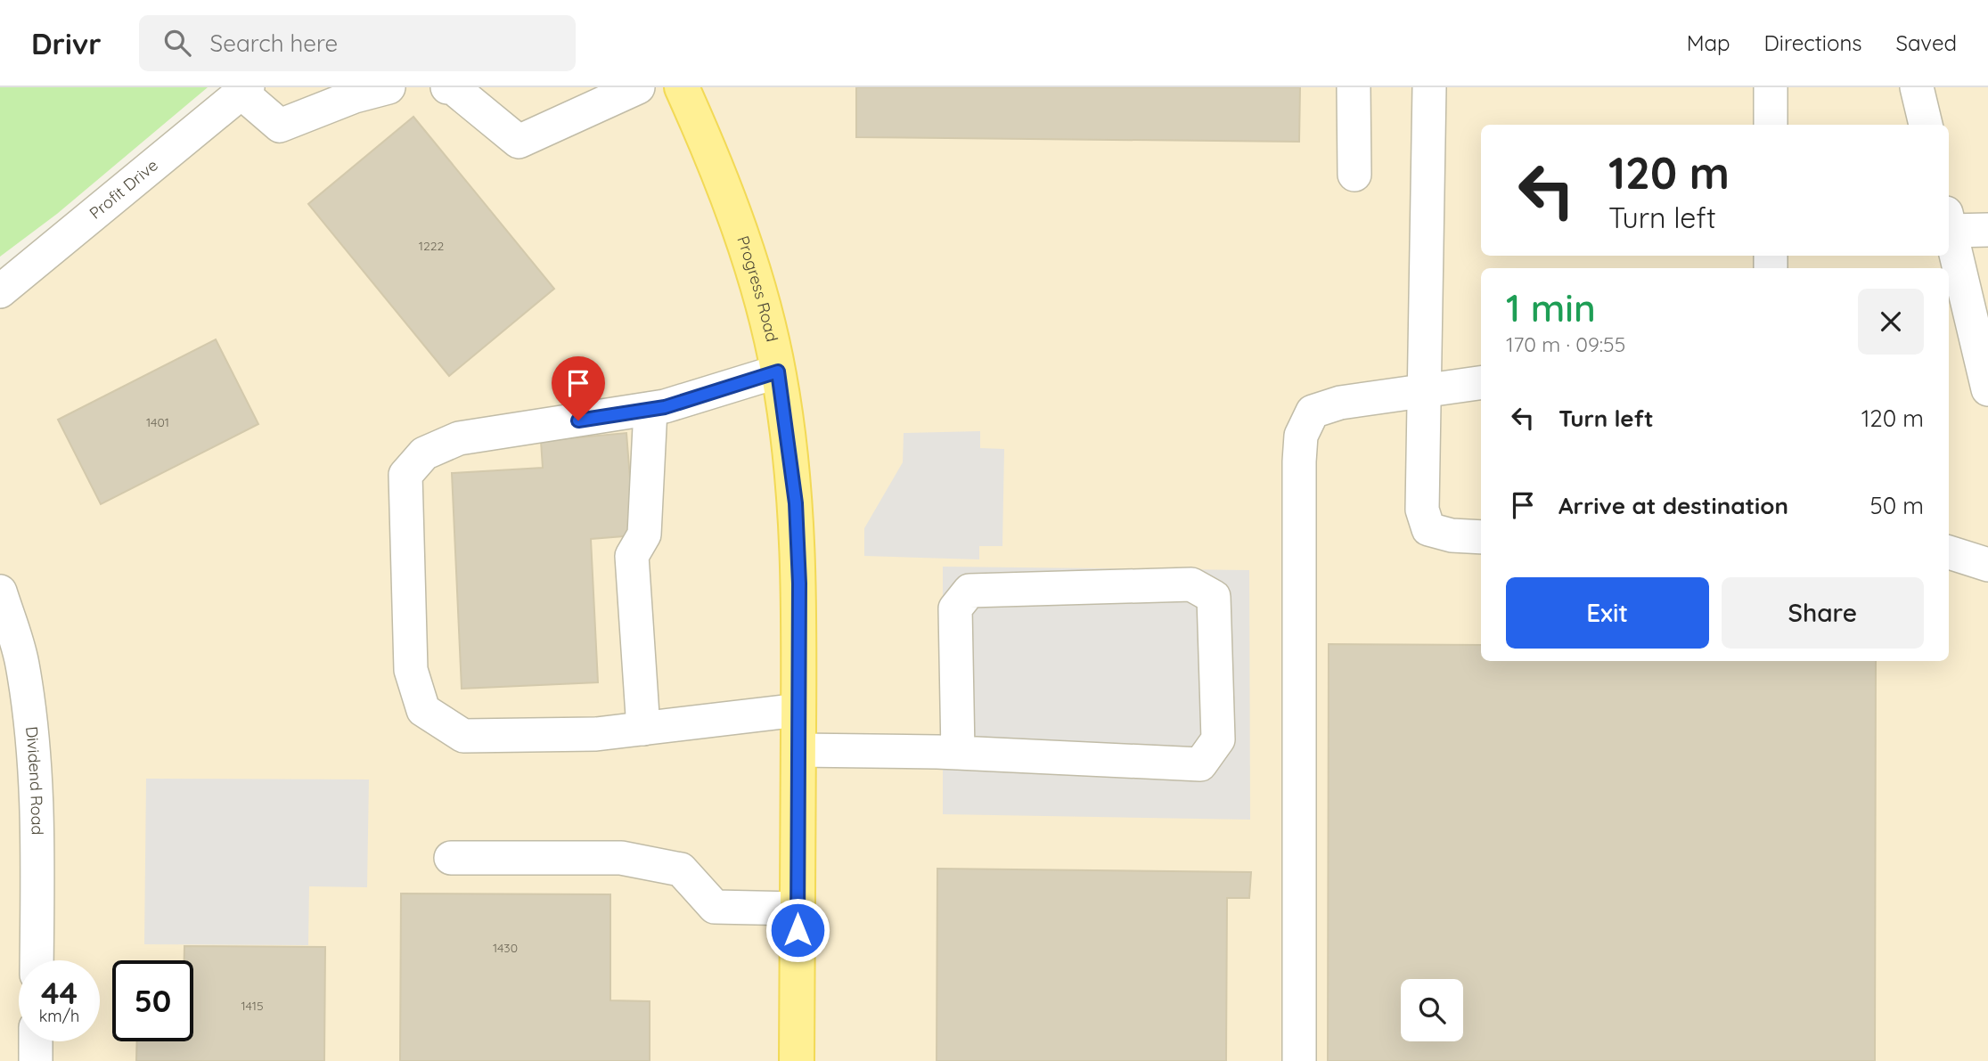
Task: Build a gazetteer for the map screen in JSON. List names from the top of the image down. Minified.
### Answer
{"streets":{"main road":["Progress Road"],"street":["Profit Drive","Dividend Road"]},"house_numbers":["1222","1401","1430","1415"],"page":{"header":"Drivr","search":"Search here","nav":["Map","Directions","Saved"],"turn":["120 m","Turn left"],"heading":["1 min","170 m · 09:55"],"list":[{"name":"Turn left","value":"120 m"},{"name":"Arrive at destination","value":"50 m"}],"buttons":["Exit","Share"],"speed":"44 km/h","limit":"50"}}
